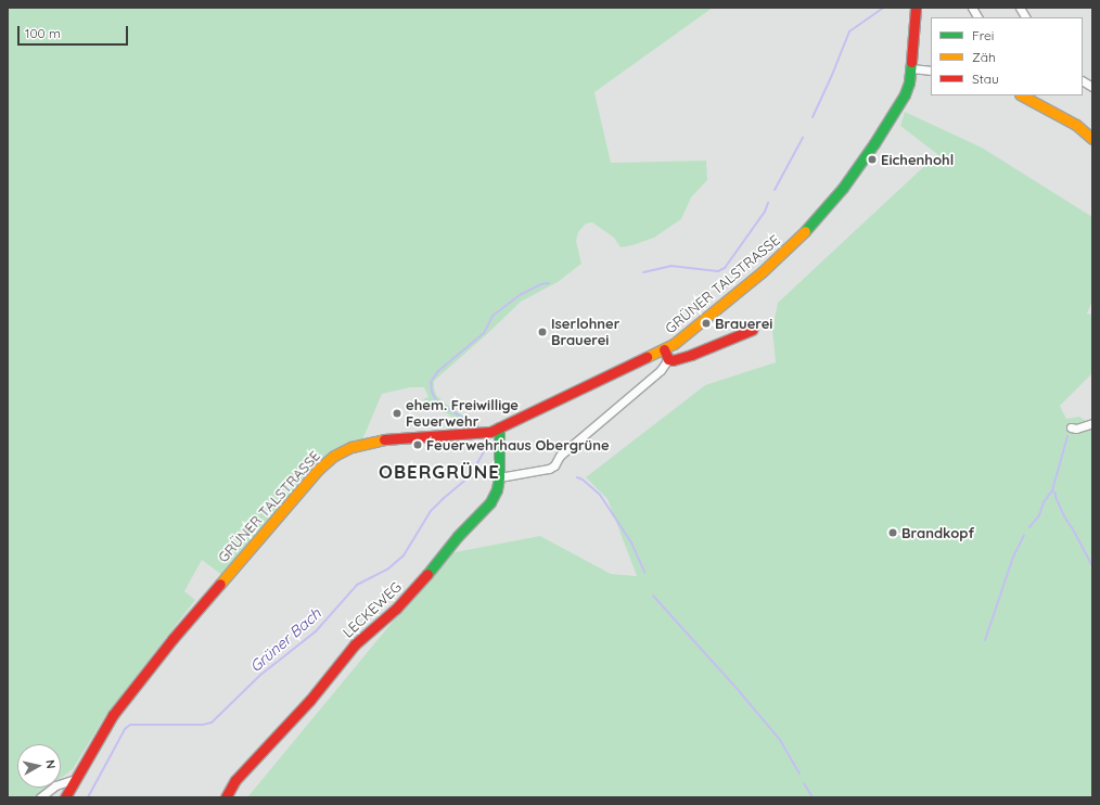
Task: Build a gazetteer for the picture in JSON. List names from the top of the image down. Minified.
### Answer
{"streets":{"main road":["GRÜNER TALSTRASSE","LECKEWEG"]},"crossings":[["GRÜNER TALSTRASSE","LECKEWEG"]],"districts":["OBERGRÜNE"],"water":["Grüner Bach"],"places":["Eichenhohl","Brauerei","Iserlohner Brauerei","ehem. Freiwillige Feuerwehr","Feuerwehrhaus Obergrüne","Brandkopf"],"legend":["Frei","Zäh","Stau"],"scale_bar":"100 m","north":"right"}
